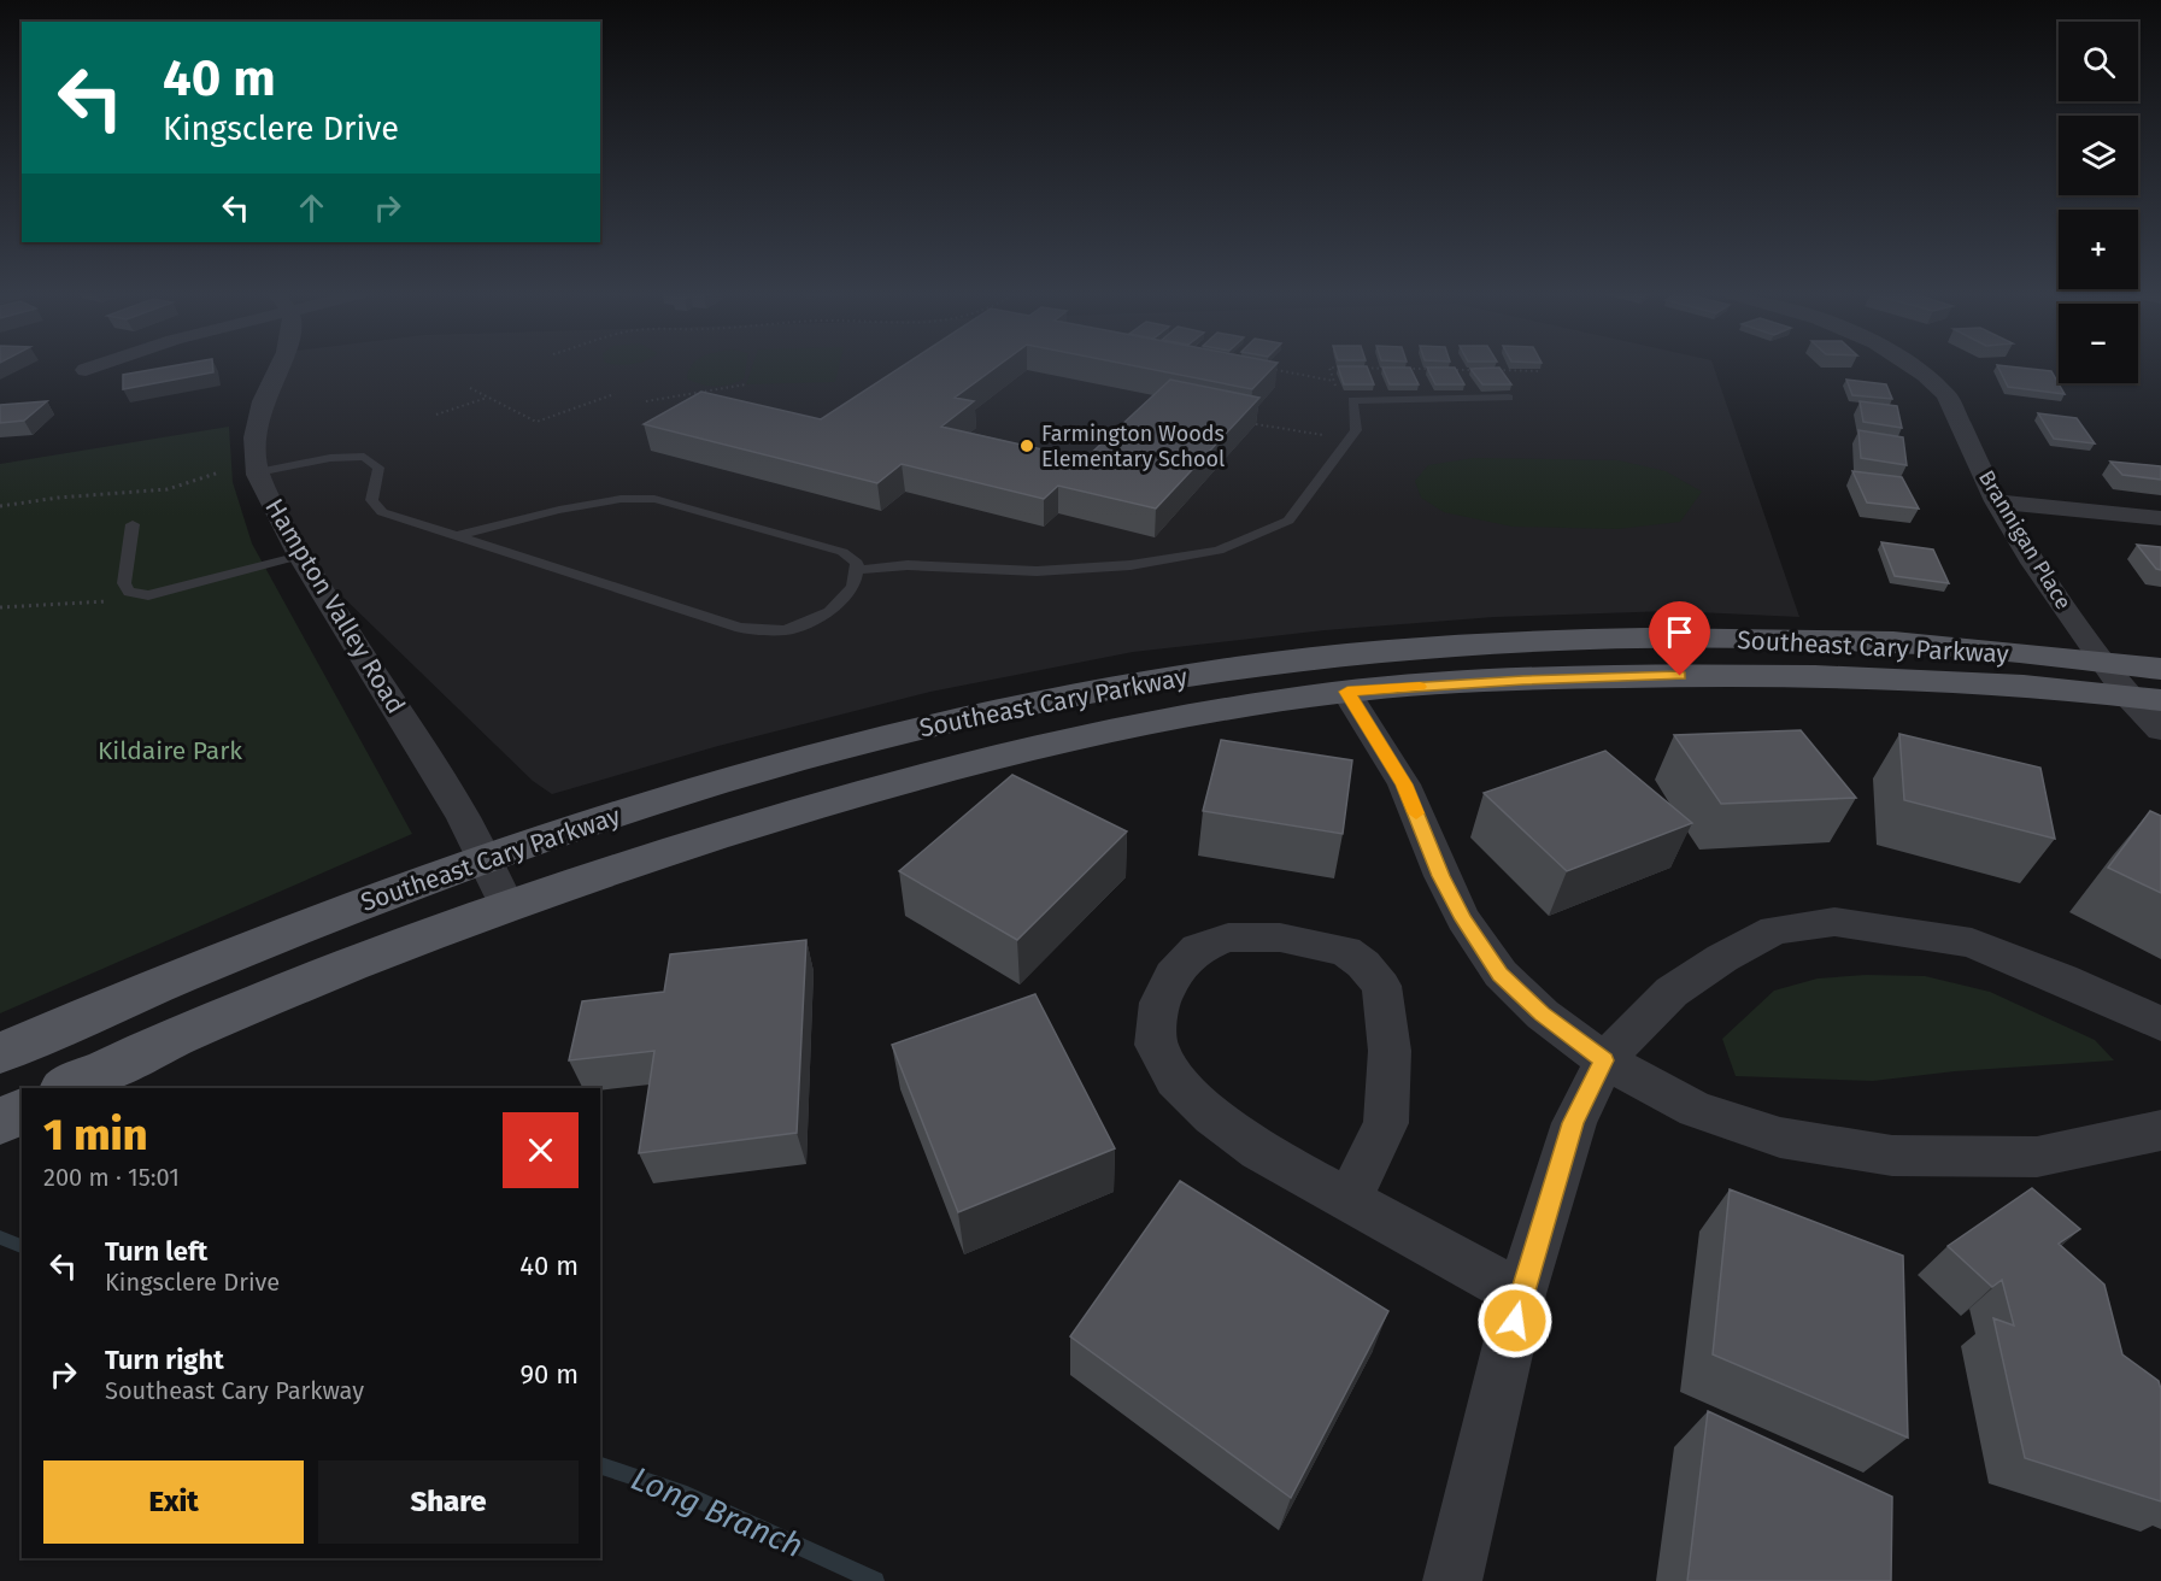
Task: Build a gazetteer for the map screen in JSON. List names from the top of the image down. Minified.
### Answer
{"streets":{"main road":["Southeast Cary Parkway"],"street":["Brannigan Place","Hampton Valley Road"]},"crossings":[["Brannigan Place","Southeast Cary Parkway"],["Hampton Valley Road","Southeast Cary Parkway"]],"water":["Long Branch"],"parks":["Kildaire Park"],"places":["Farmington Woods Elementary School"],"page":{"map_buttons":["+","−"],"turn":["40 m","Kingsclere Drive"],"heading":["1 min","200 m · 15:01"],"list":[{"name":"Turn left","note":"Kingsclere Drive","value":"40 m"},{"name":"Turn right","note":"Southeast Cary Parkway","value":"90 m"}],"buttons":["Exit","Share"]}}
